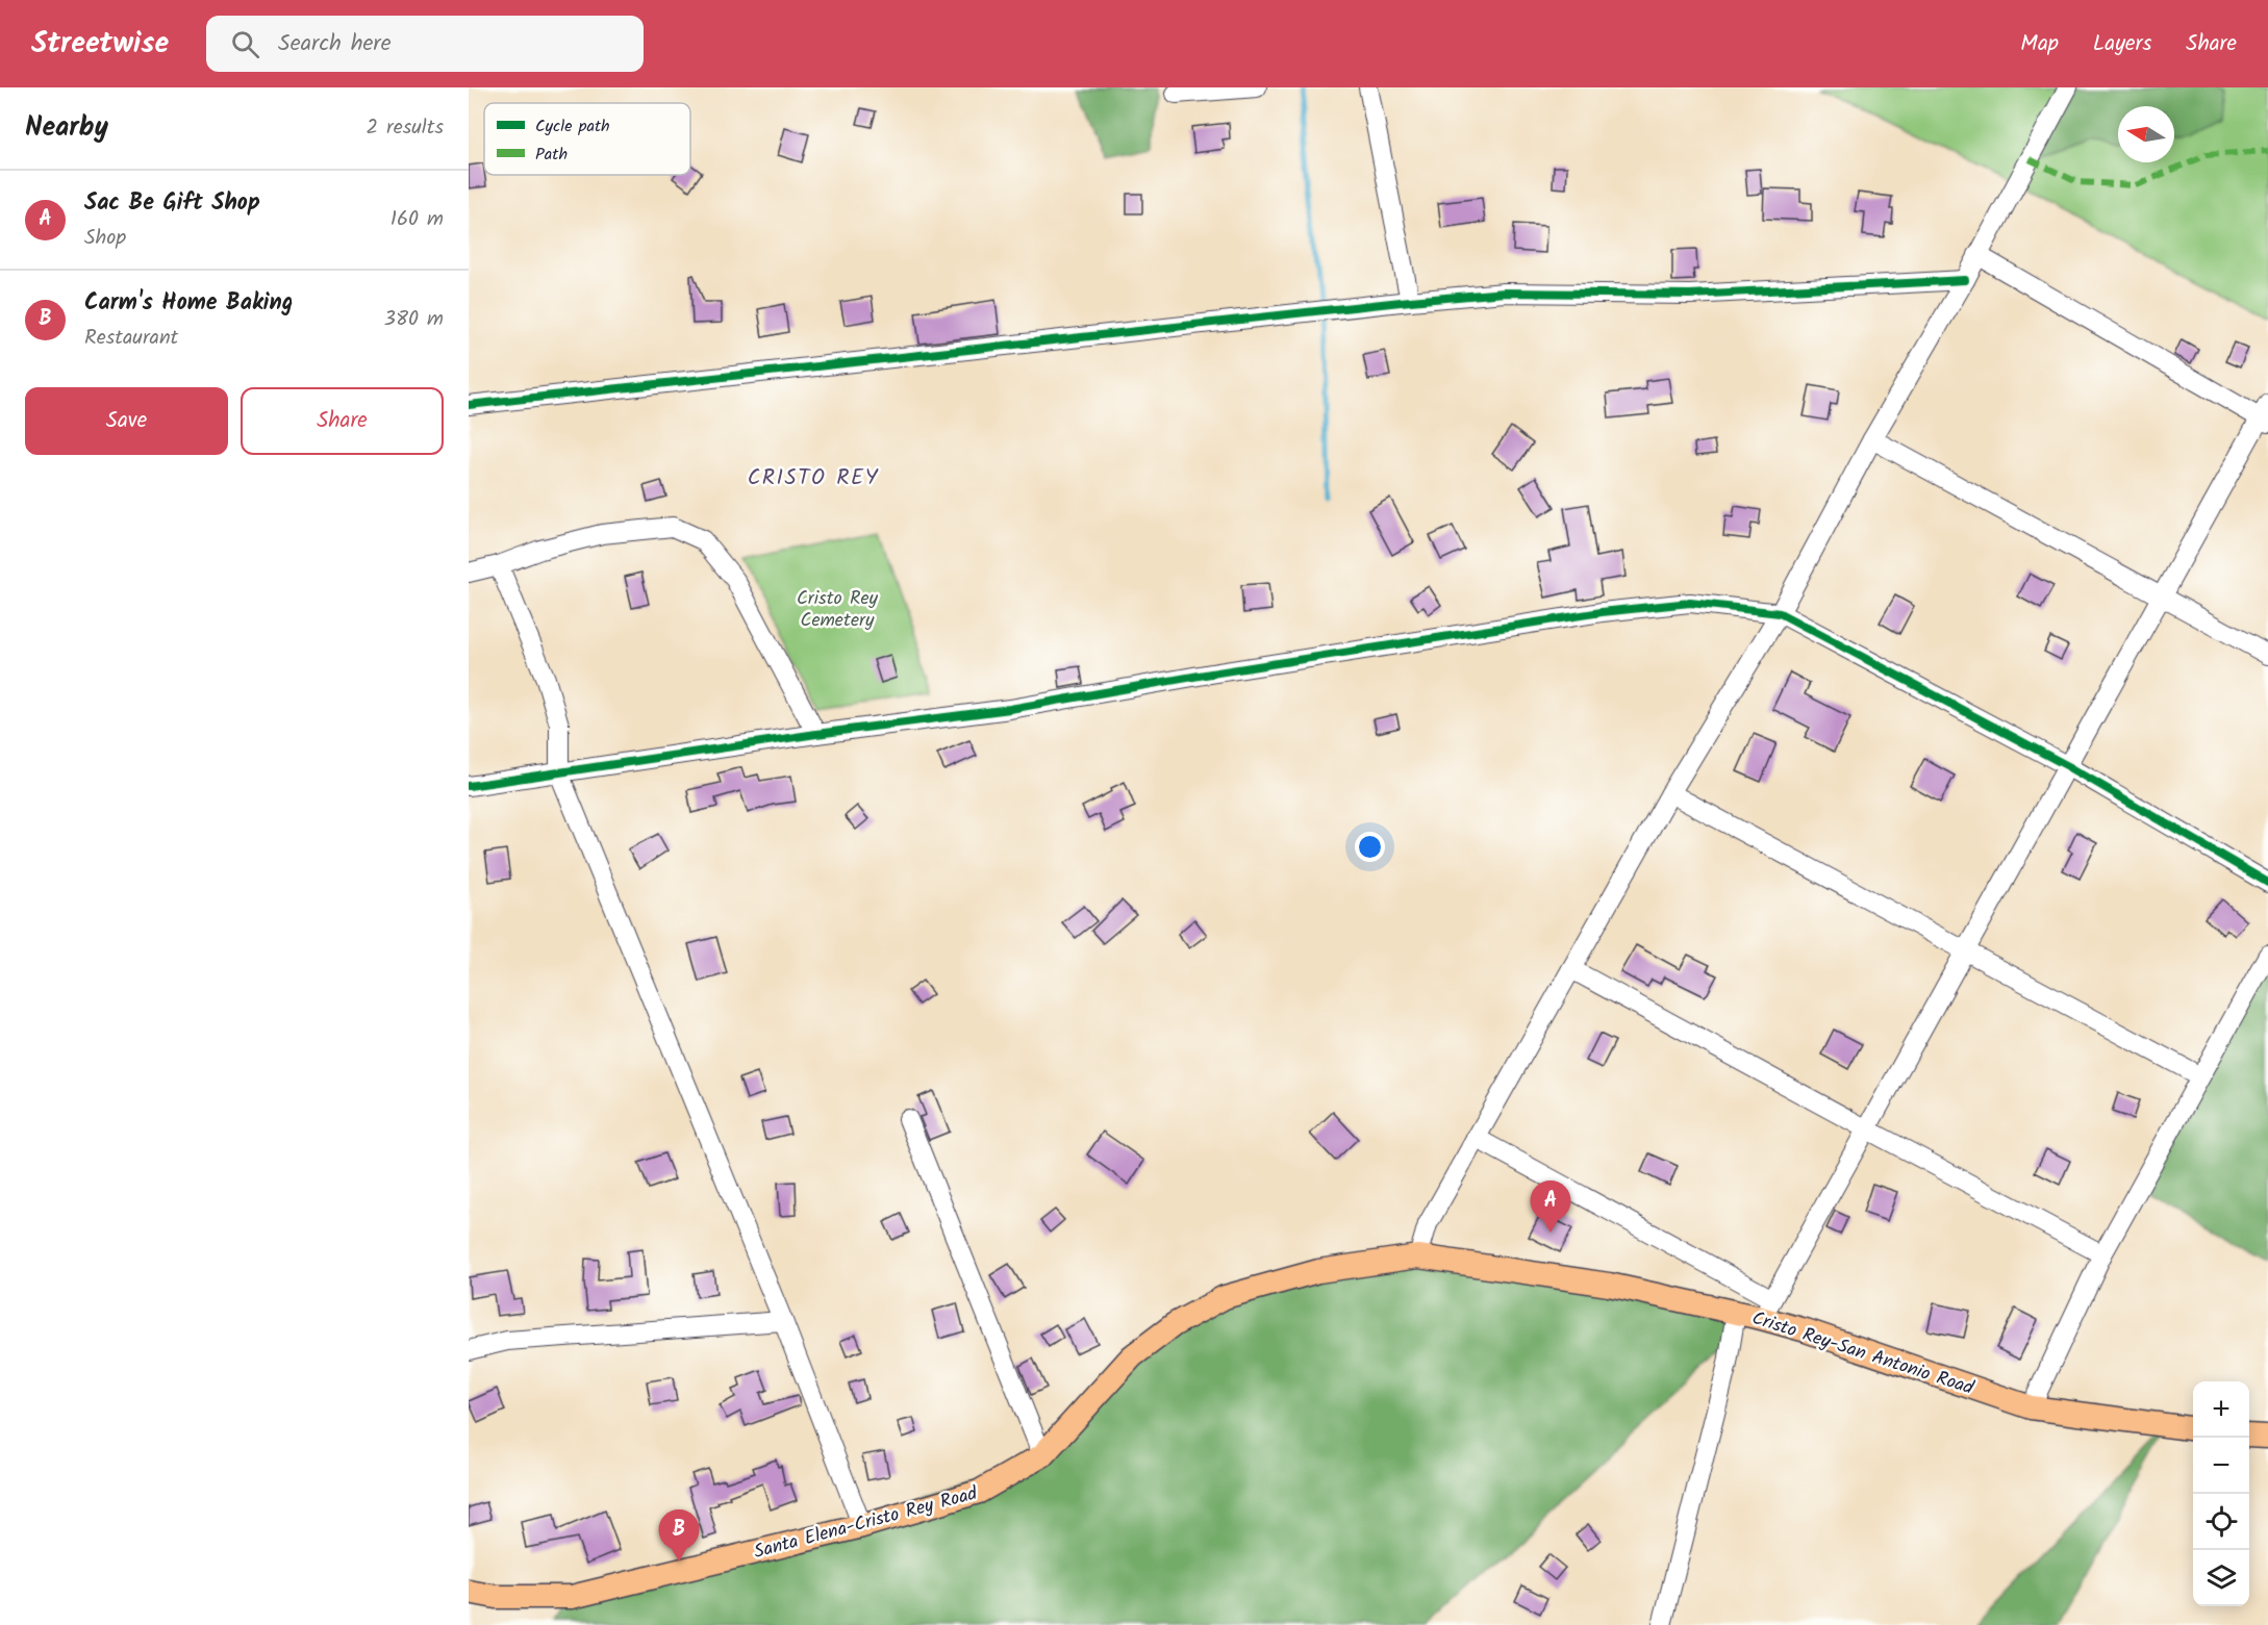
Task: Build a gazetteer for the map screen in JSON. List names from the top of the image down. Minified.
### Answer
{"streets":{"main road":["Cristo Rey-San Antonio Road","Santa Elena-Cristo Rey Road"]},"crossings":[["Cristo Rey-San Antonio Road","Santa Elena-Cristo Rey Road"]],"districts":["CRISTO REY"],"parks":["Cristo Rey Cemetery"],"legend":["Cycle path","Path"],"north":"left","page":{"header":"Streetwise","search":"Search here","nav":["Map","Layers","Share"],"heading":["Nearby","2 results"],"list":[{"mark":"A","name":"Sac Be Gift Shop","note":"Shop","value":"160 m"},{"mark":"B","name":"Carm's Home Baking","note":"Restaurant","value":"380 m"}],"buttons":["Save","Share"],"pins":["A","B"],"map_buttons":["+","−"]}}
